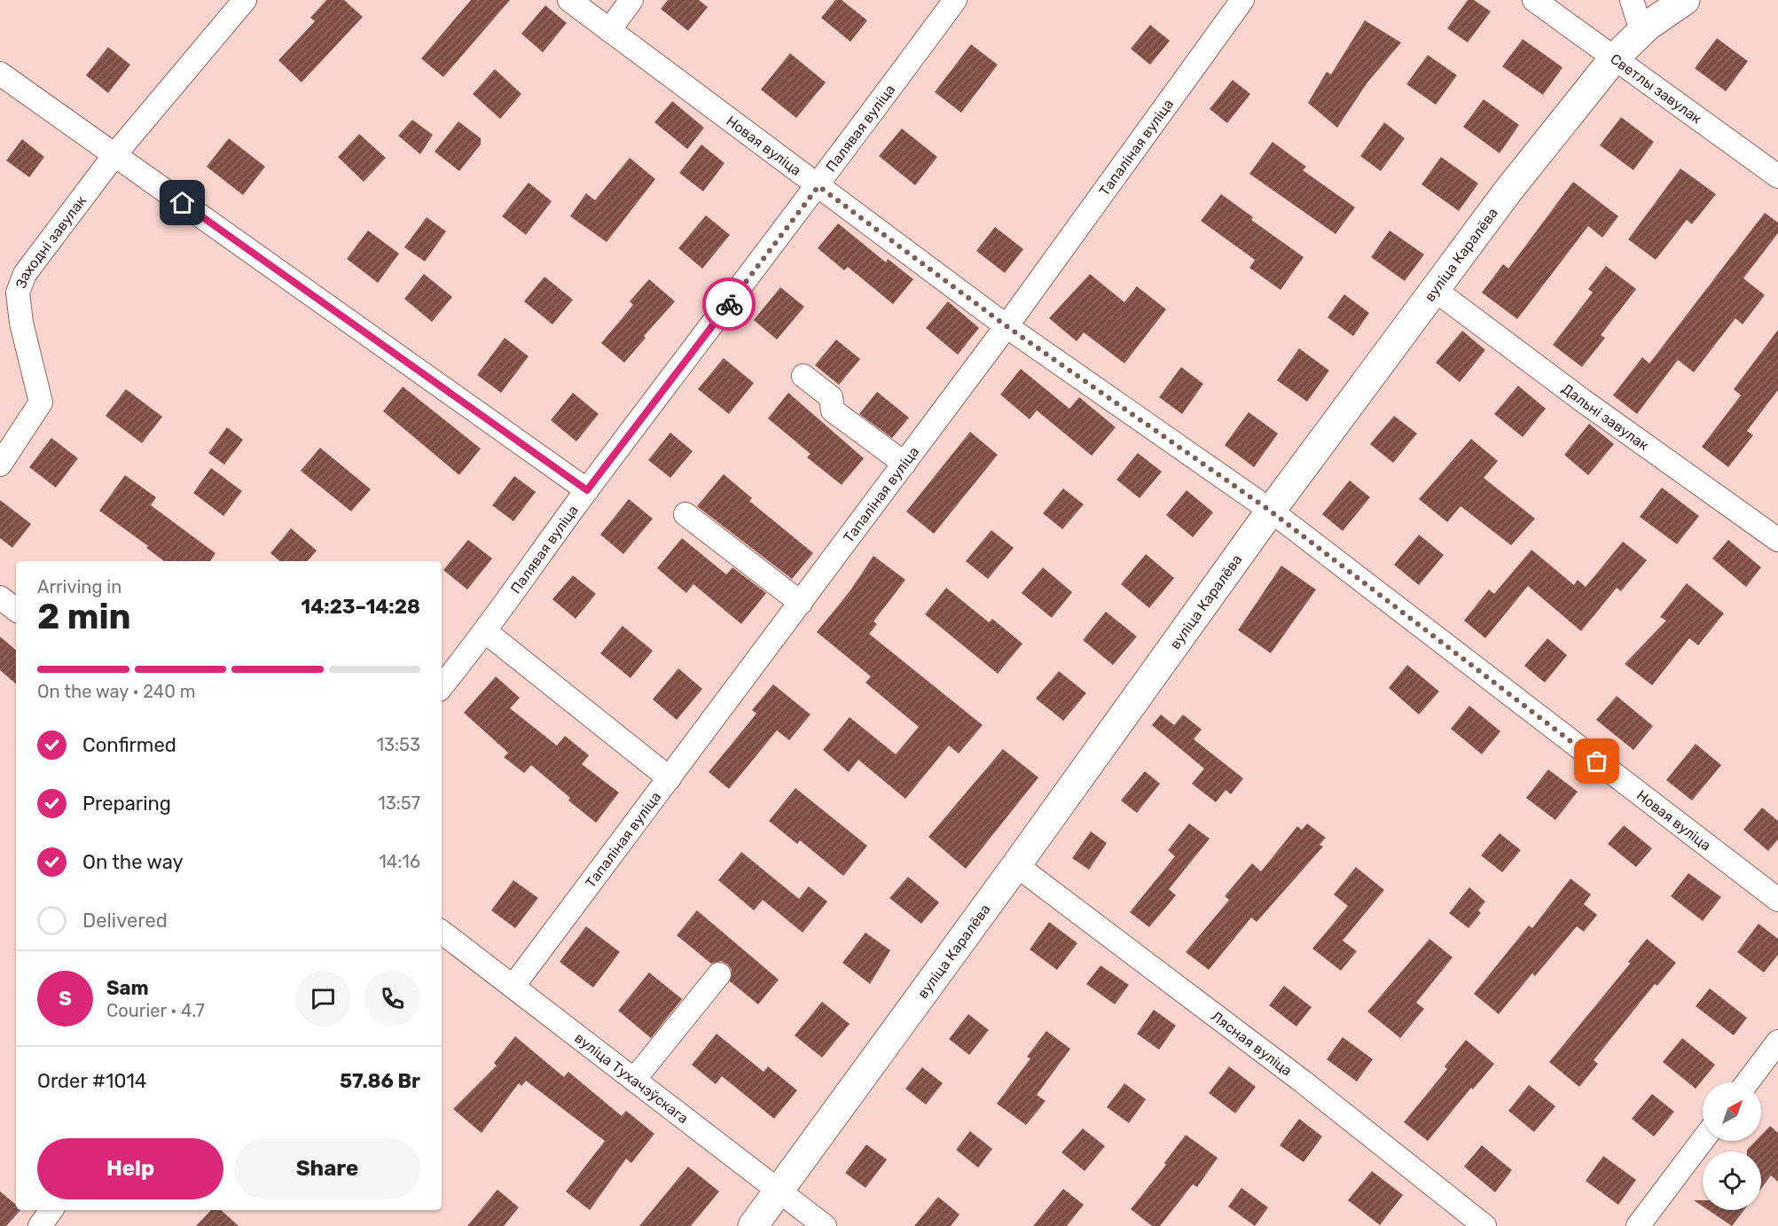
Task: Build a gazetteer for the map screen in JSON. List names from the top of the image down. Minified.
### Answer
{"streets":{"main road":["вуліца Каралёва"],"street":["Светлы завулак","Палявая вуліца","Новая вуліца","Тапаліная вуліца","Заходні завулак","Дальні завулак","Лясная вуліца","вуліца Тухачэўскага"]},"crossings":[["Светлы завулак","вуліца Каралёва"],["Палявая вуліца","Новая вуліца"],["Новая вуліца","Тапаліная вуліца"],["Новая вуліца","вуліца Каралёва"],["Тапаліная вуліца","вуліца Тухачэўскага"],["вуліца Каралёва","Дальні завулак"],["вуліца Каралёва","Лясная вуліца"],["вуліца Каралёва","вуліца Тухачэўскага"]],"north":"top right","page":{"heading":["2 min","Arriving in","14:23–14:28"],"panel":["Sam","Courier · 4.7","Order #1014","57.86 Br"],"bar":"On the way · 240 m","list":[["Confirmed","13:53"],["Preparing","13:57"],["On the way","14:16"],"Delivered"],"round":"S","buttons":["Help","Share"]}}
